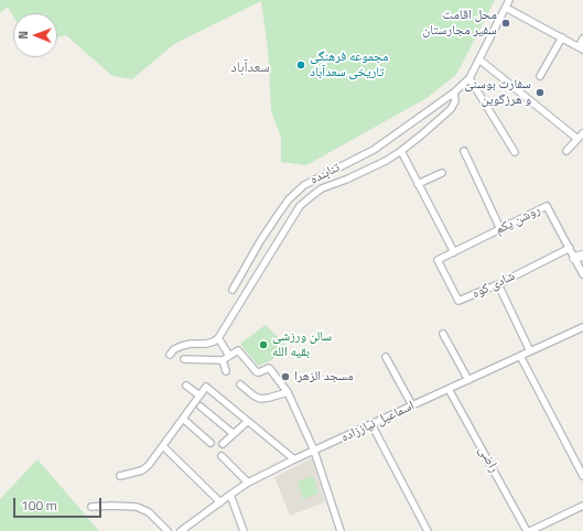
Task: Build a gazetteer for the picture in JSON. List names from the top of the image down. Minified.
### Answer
{"streets":{"street":["تنابنده","روشن یکم","شادی کوه","اسماعیل نیاززاده","راضی"]},"crossings":[["روشن یکم","شادی کوه"],["اسماعیل نیاززاده","راضی"]],"districts":["سعدآباد"],"places":["محل اقامت سفیر مجارستان","مجموعه فرهنگی تاریخی سعدآباد","سفارت بوسنی و هرزگوین","سالن ورزشی بقیه الله","مسجد الزهرا"],"scale_bar":"100 m","north":"left"}
